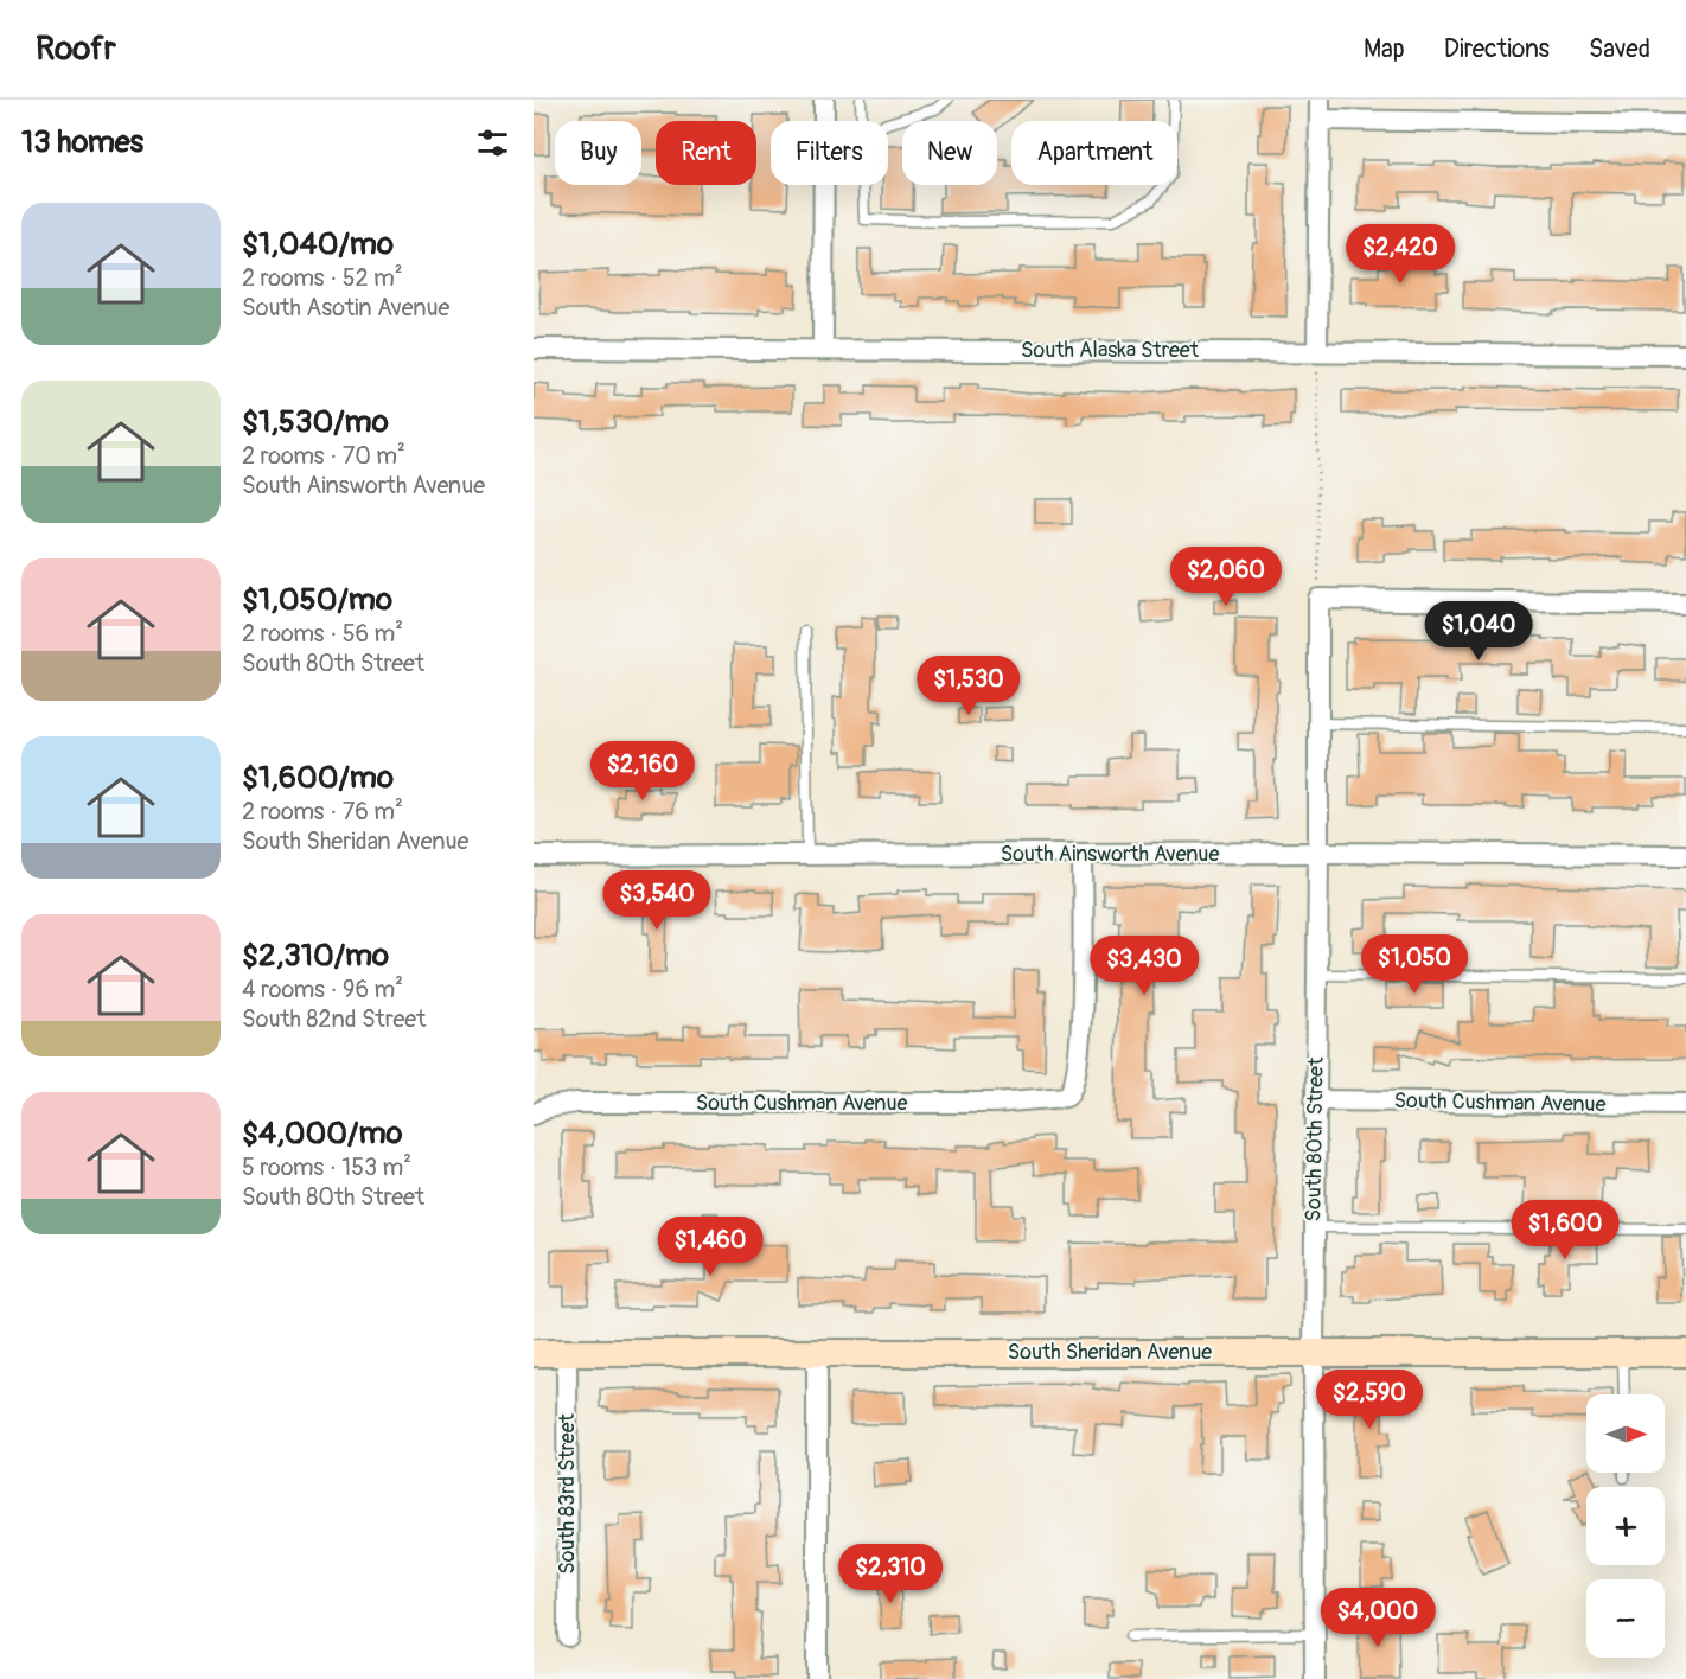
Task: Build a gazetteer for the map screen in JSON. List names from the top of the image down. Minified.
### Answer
{"streets":{"street":["South Alaska Street","South Ainsworth Avenue","South Cushman Avenue","South 80th Street","South Sheridan Avenue","South 83rd Street"]},"crossings":[["South Ainsworth Avenue","South Cushman Avenue"],["South Ainsworth Avenue","South 80th Street"],["South Cushman Avenue","South 80th Street"],["South 80th Street","South Sheridan Avenue"],["South Sheridan Avenue","South 83rd Street"]],"north":"right","page":{"header":"Roofr","nav":["Map","Directions","Saved"],"heading":"13 homes","chip":["Buy","Rent","Filters","New","Apartment"],"list":[{"name":"$1,040/mo","note":"2 rooms · 52 m² · South Asotin Avenue"},{"name":"$1,530/mo","note":"2 rooms · 70 m² · South Ainsworth Avenue"},{"name":"$1,050/mo","note":"2 rooms · 56 m² · South 80th Street"},{"name":"$1,600/mo","note":"2 rooms · 76 m² · South Sheridan Avenue"},{"name":"$2,310/mo","note":"4 rooms · 96 m² · South 82nd Street"},{"name":"$4,000/mo","note":"5 rooms · 153 m² · South 80th Street"}],"price":["$2,420","$2,060","$1,040","$1,530","$2,160","$3,540","$1,050","$3,430","$1,600","$1,460","$2,590","$2,310","$4,000"],"map_buttons":["+","−"]}}
